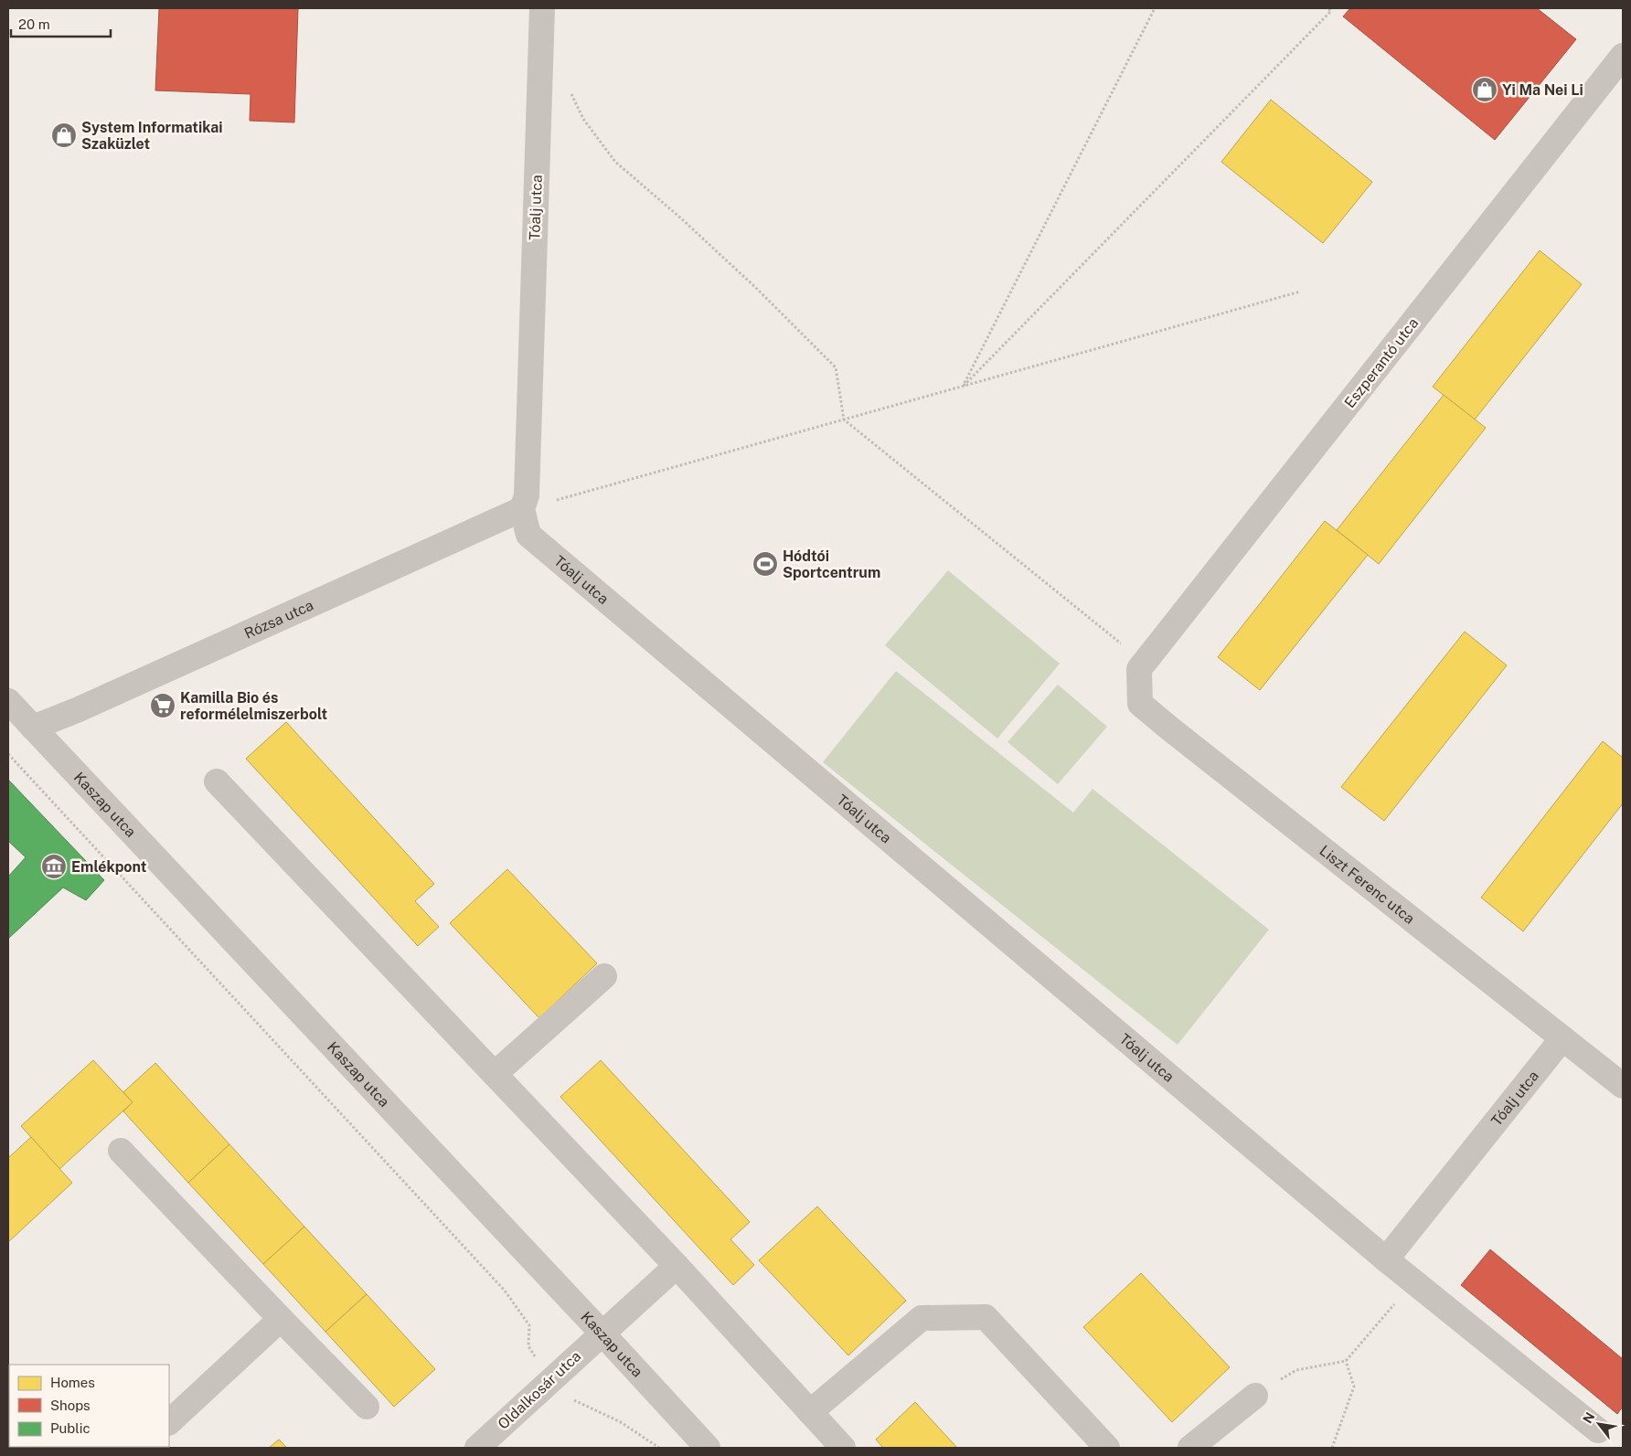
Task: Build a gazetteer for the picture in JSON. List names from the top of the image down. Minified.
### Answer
{"streets":{"street":["Tóalj utca","Eszperantó utca","Rózsa utca","Kaszap utca","Liszt Ferenc utca","Oldalkosár utca"]},"crossings":[["Tóalj utca","Rózsa utca"],["Tóalj utca","Liszt Ferenc utca"],["Eszperantó utca","Liszt Ferenc utca"],["Rózsa utca","Kaszap utca"],["Kaszap utca","Oldalkosár utca"]],"places":{"shop":["Yi Ma Nei Li","System Informatikai Szaküzlet"],"sports":["Hódtói Sportcentrum"],"supermarket":["Kamilla Bio és reformélelmiszerbolt"],"museum":["Emlékpont"]},"legend":["Homes","Shops","Public"],"scale_bar":"20 m","north":"top left"}
